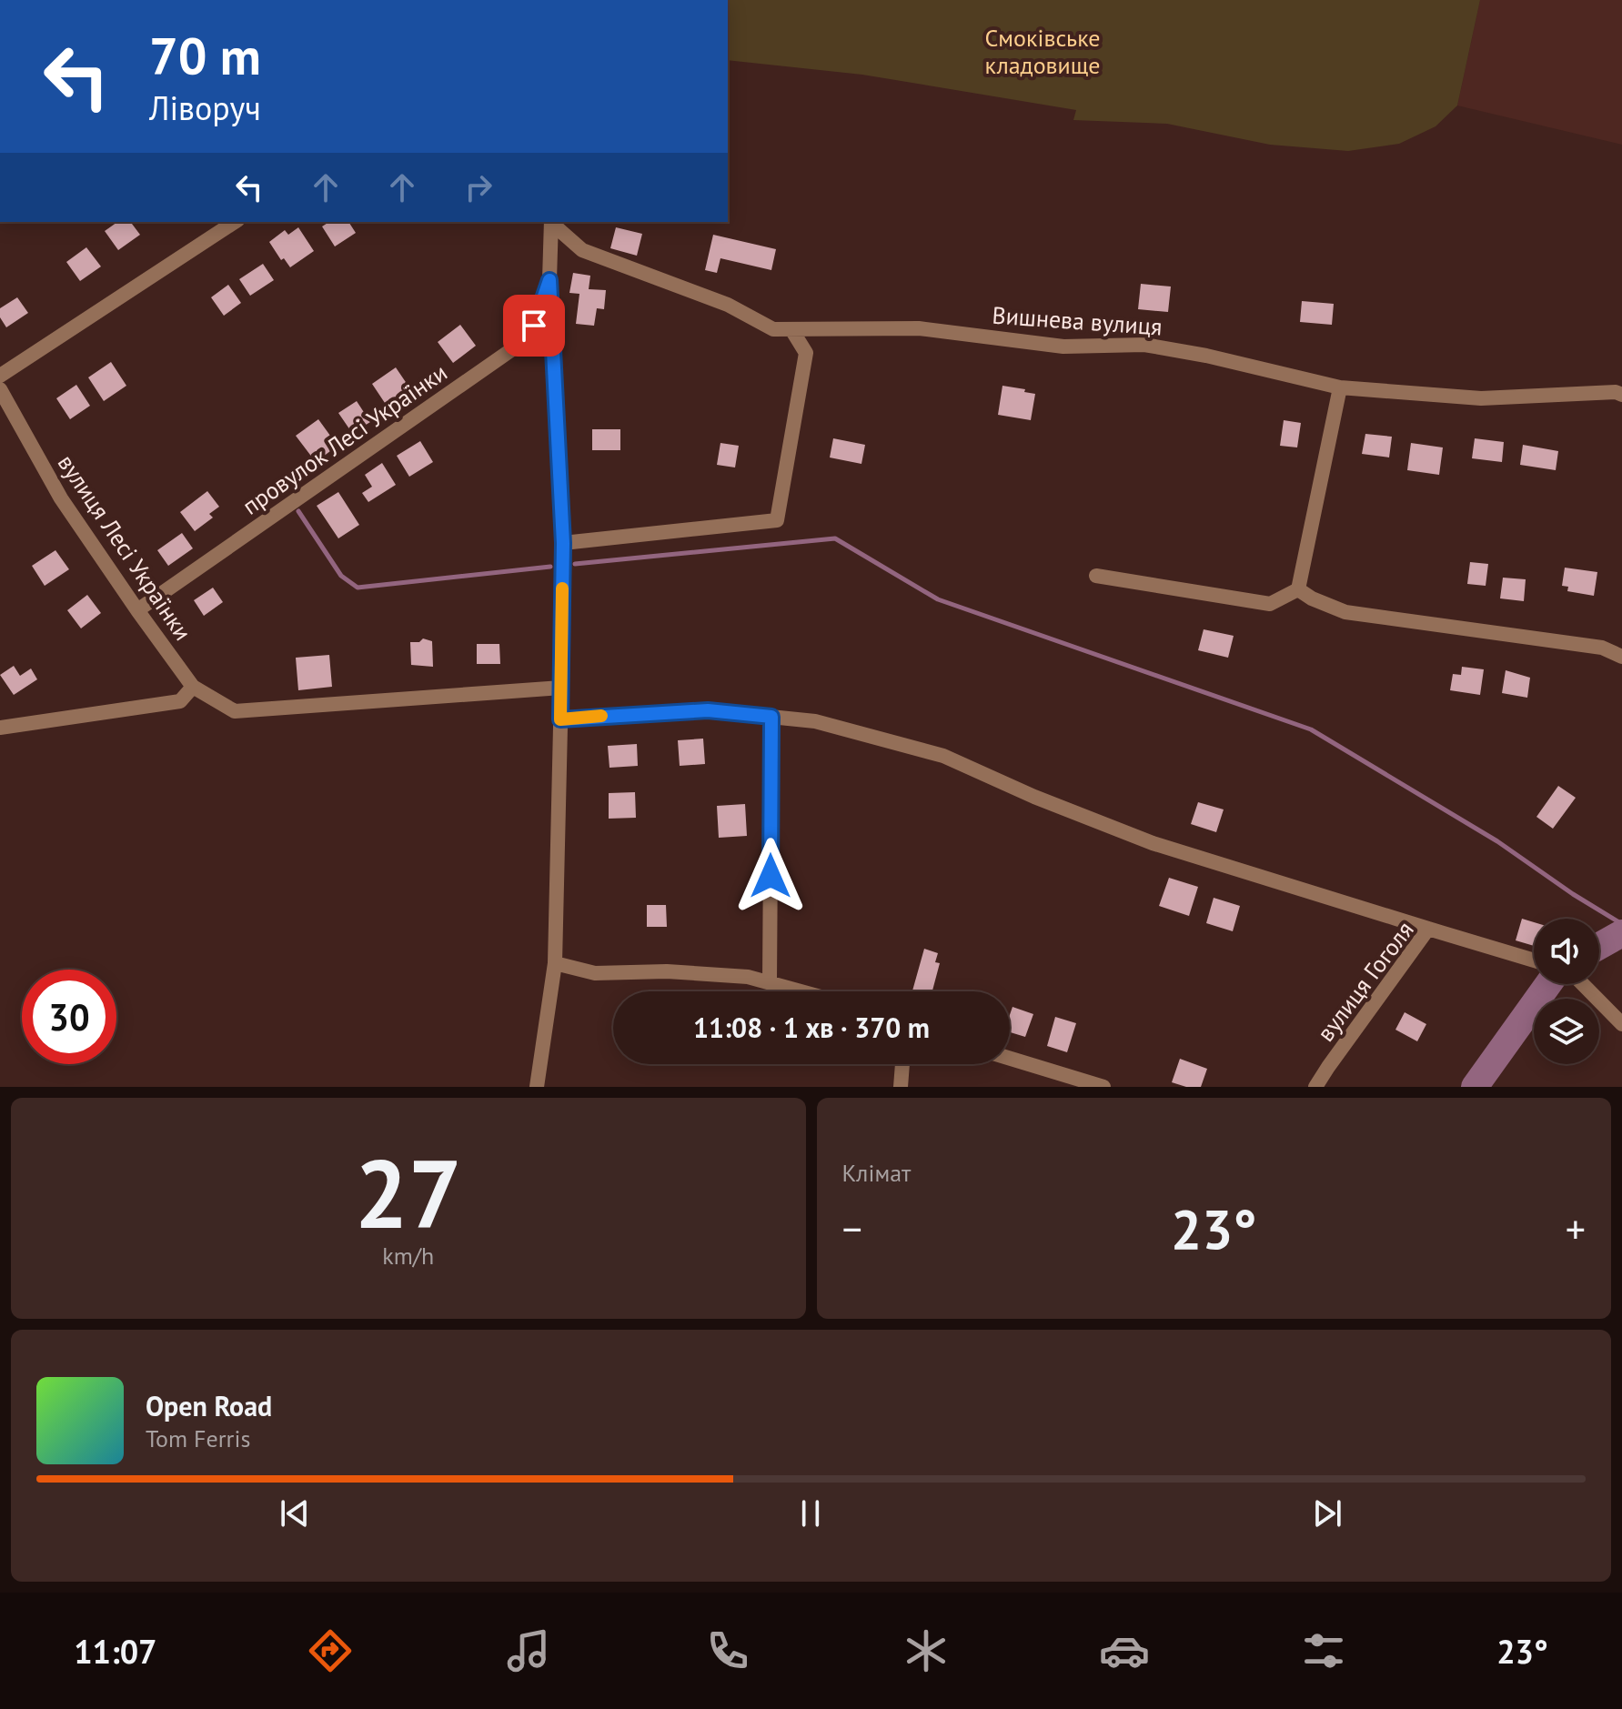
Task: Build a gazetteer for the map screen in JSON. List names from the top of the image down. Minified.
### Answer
{"streets":{"street":["Вишнева вулиця","провулок Лесі Українки","вулиця Лесі Українки","вулиця Гоголя"]},"crossings":[["провулок Лесі Українки","вулиця Лесі Українки"]],"parks":["Смоківське кладовище"],"page":{"turn":["70 m","Ліворуч"],"limit":"30","trip":"11:08 · 1 хв · 370 m","tile":[["27","km/h"],"Клімат"],"heat":["−","23°","+"],"song":["Open Road","Tom Ferris"],"tabs":["11:07","23°"]}}
